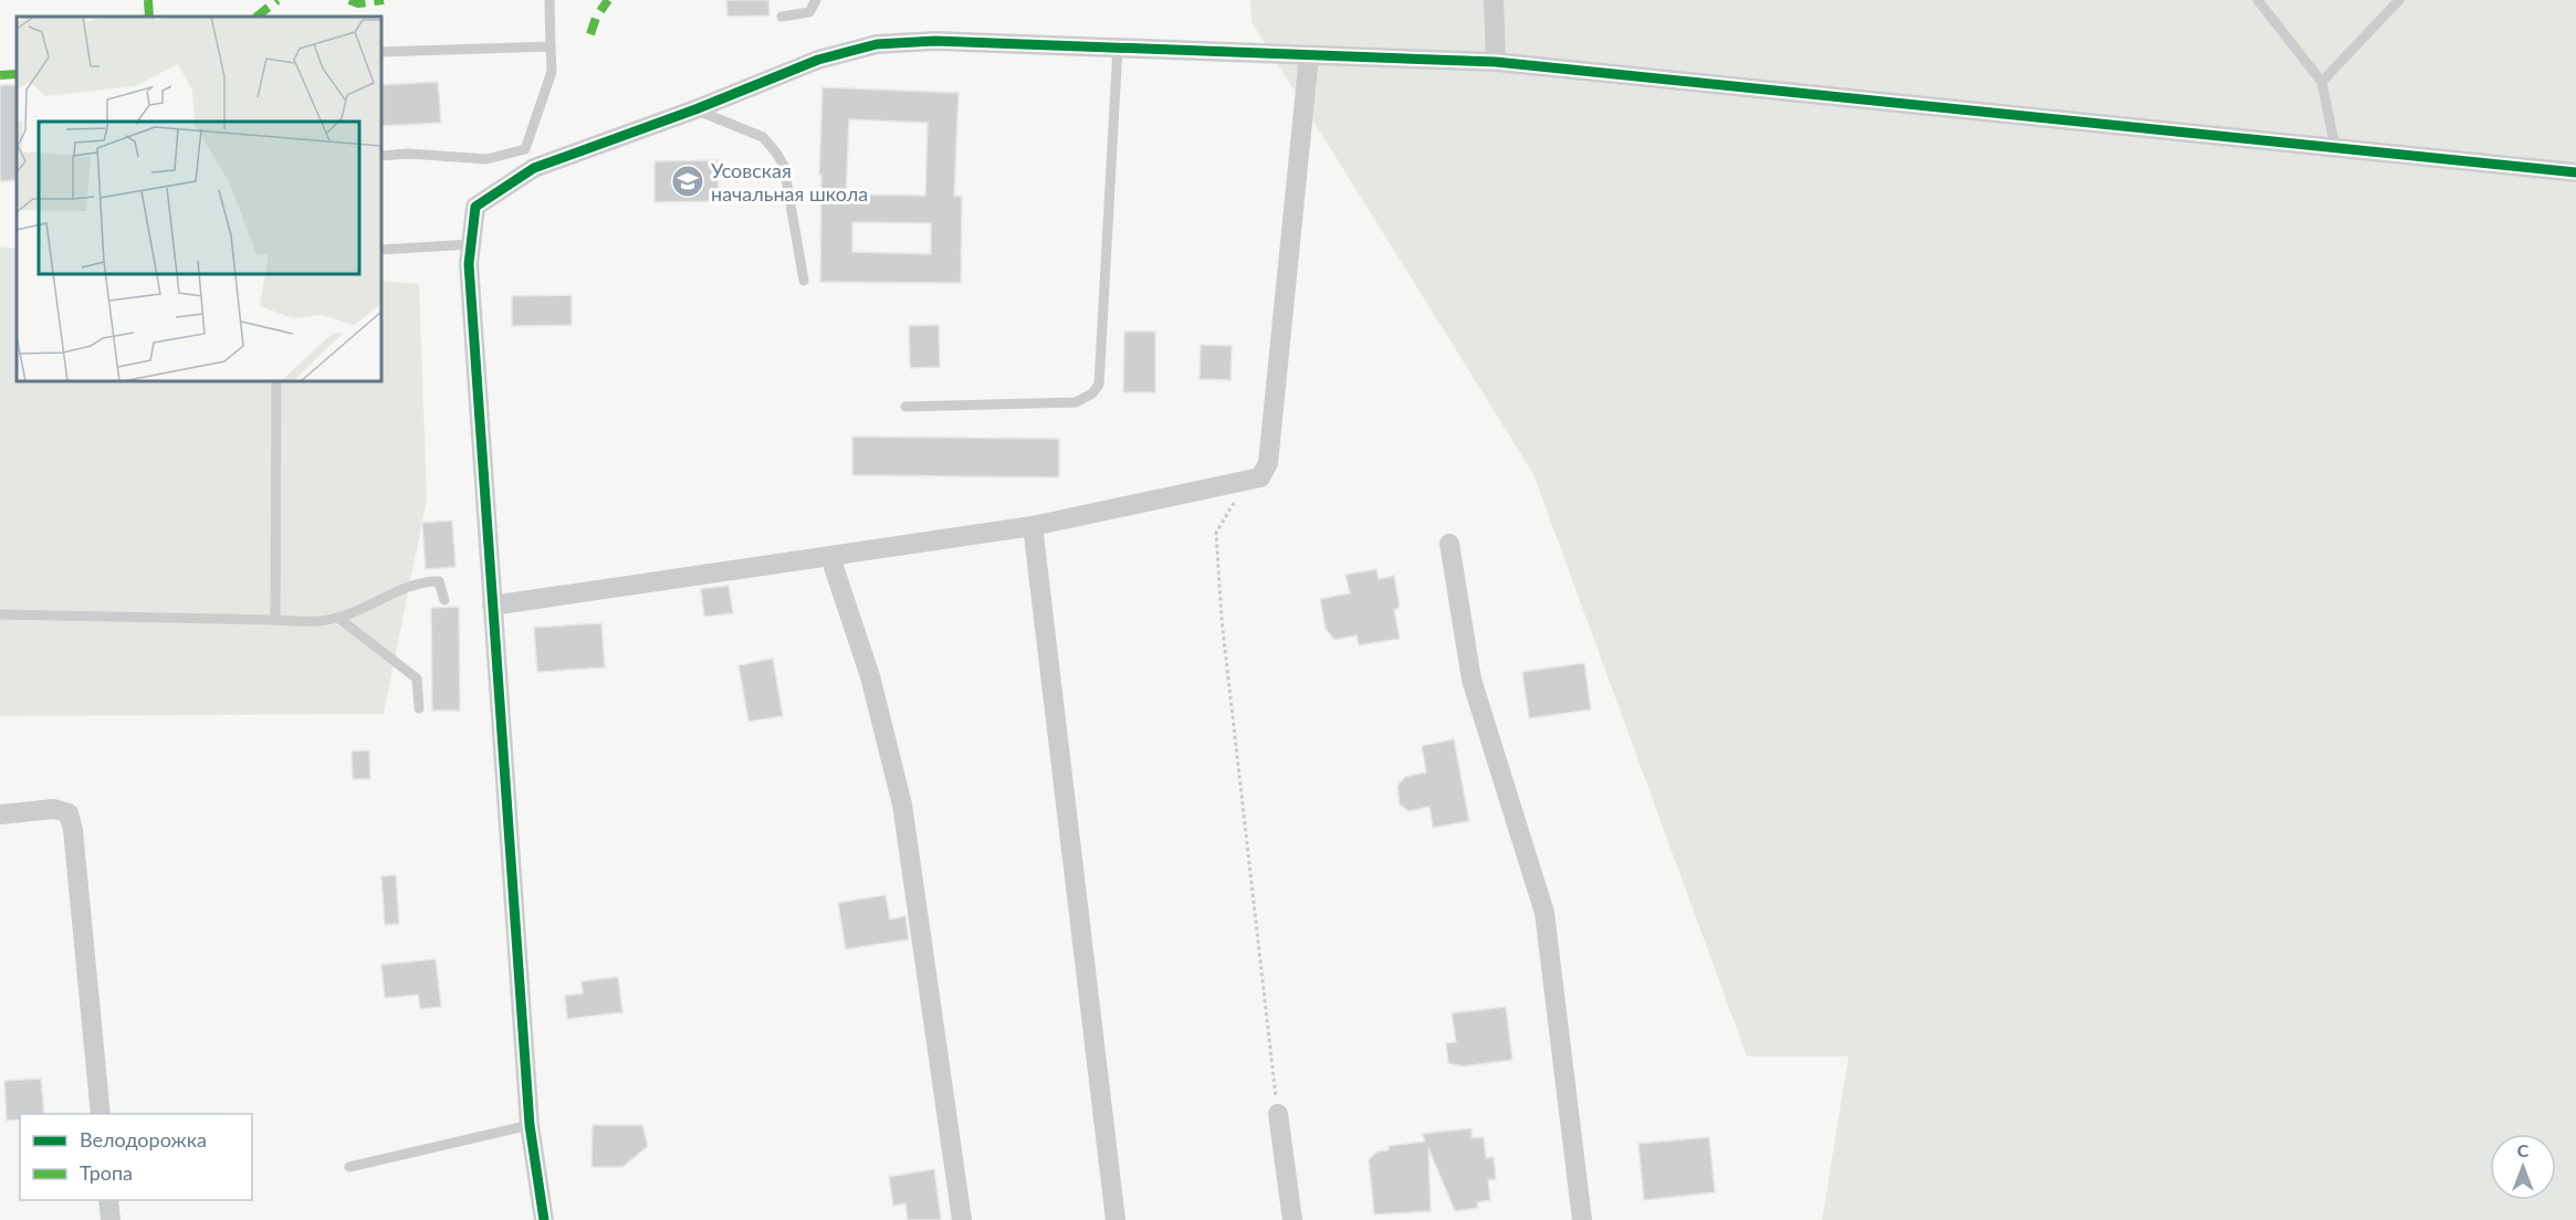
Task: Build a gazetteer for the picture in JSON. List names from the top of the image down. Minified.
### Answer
{"places":{"school or university":["Усовская начальная школа"]},"legend":["Велодорожка","Тропа"],"north":"top"}
